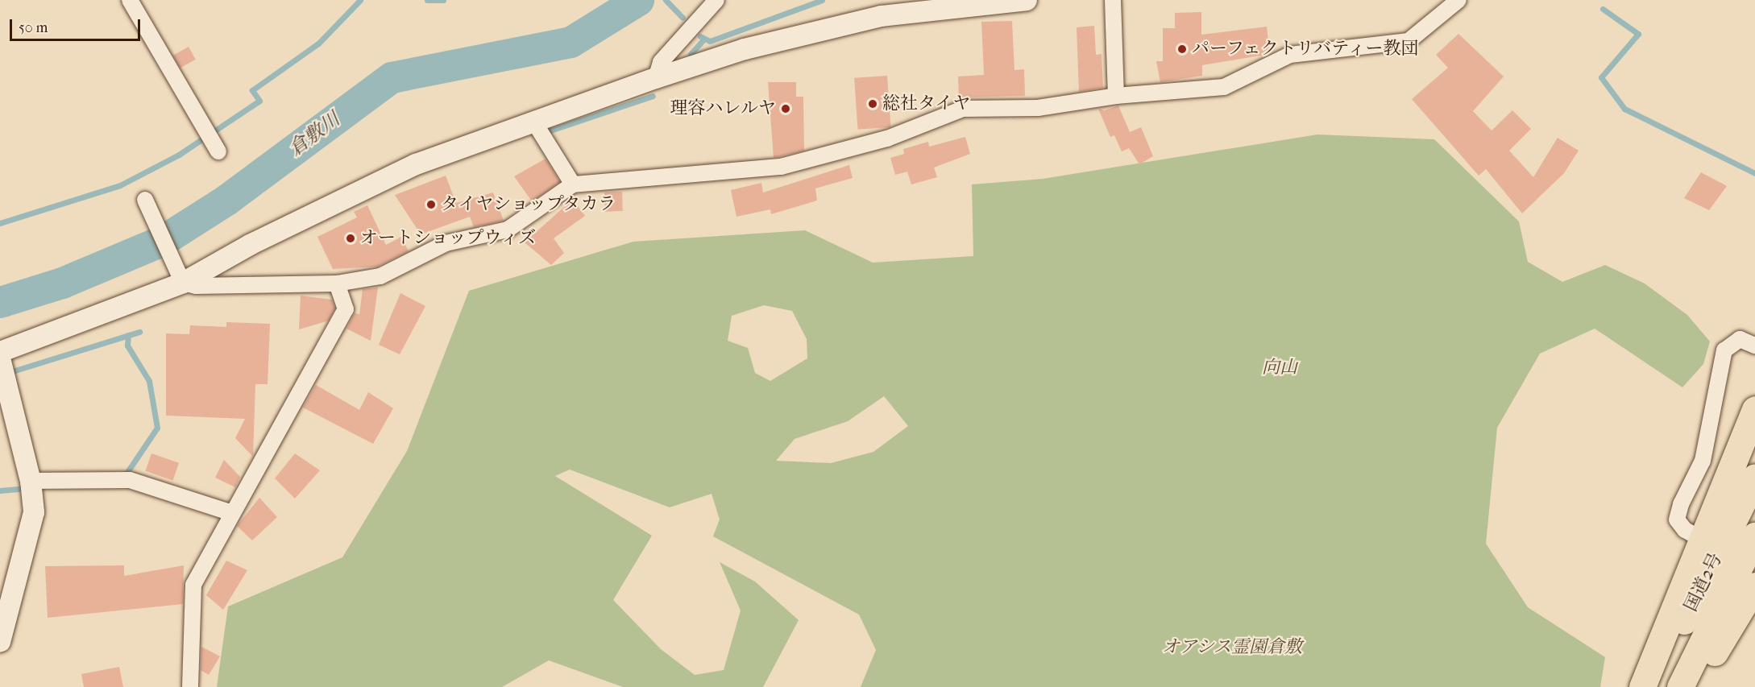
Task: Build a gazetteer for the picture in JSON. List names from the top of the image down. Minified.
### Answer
{"streets":{"highway":["国道2号"]},"water":["倉敷川"],"parks":["向山","オアシス霊園倉敷"],"places":["パーフェクトリバティー教団","総社タイヤ","理容ハレルヤ","タイヤショップタカラ","オートショップウィズ"],"scale_bar":"50 m"}
